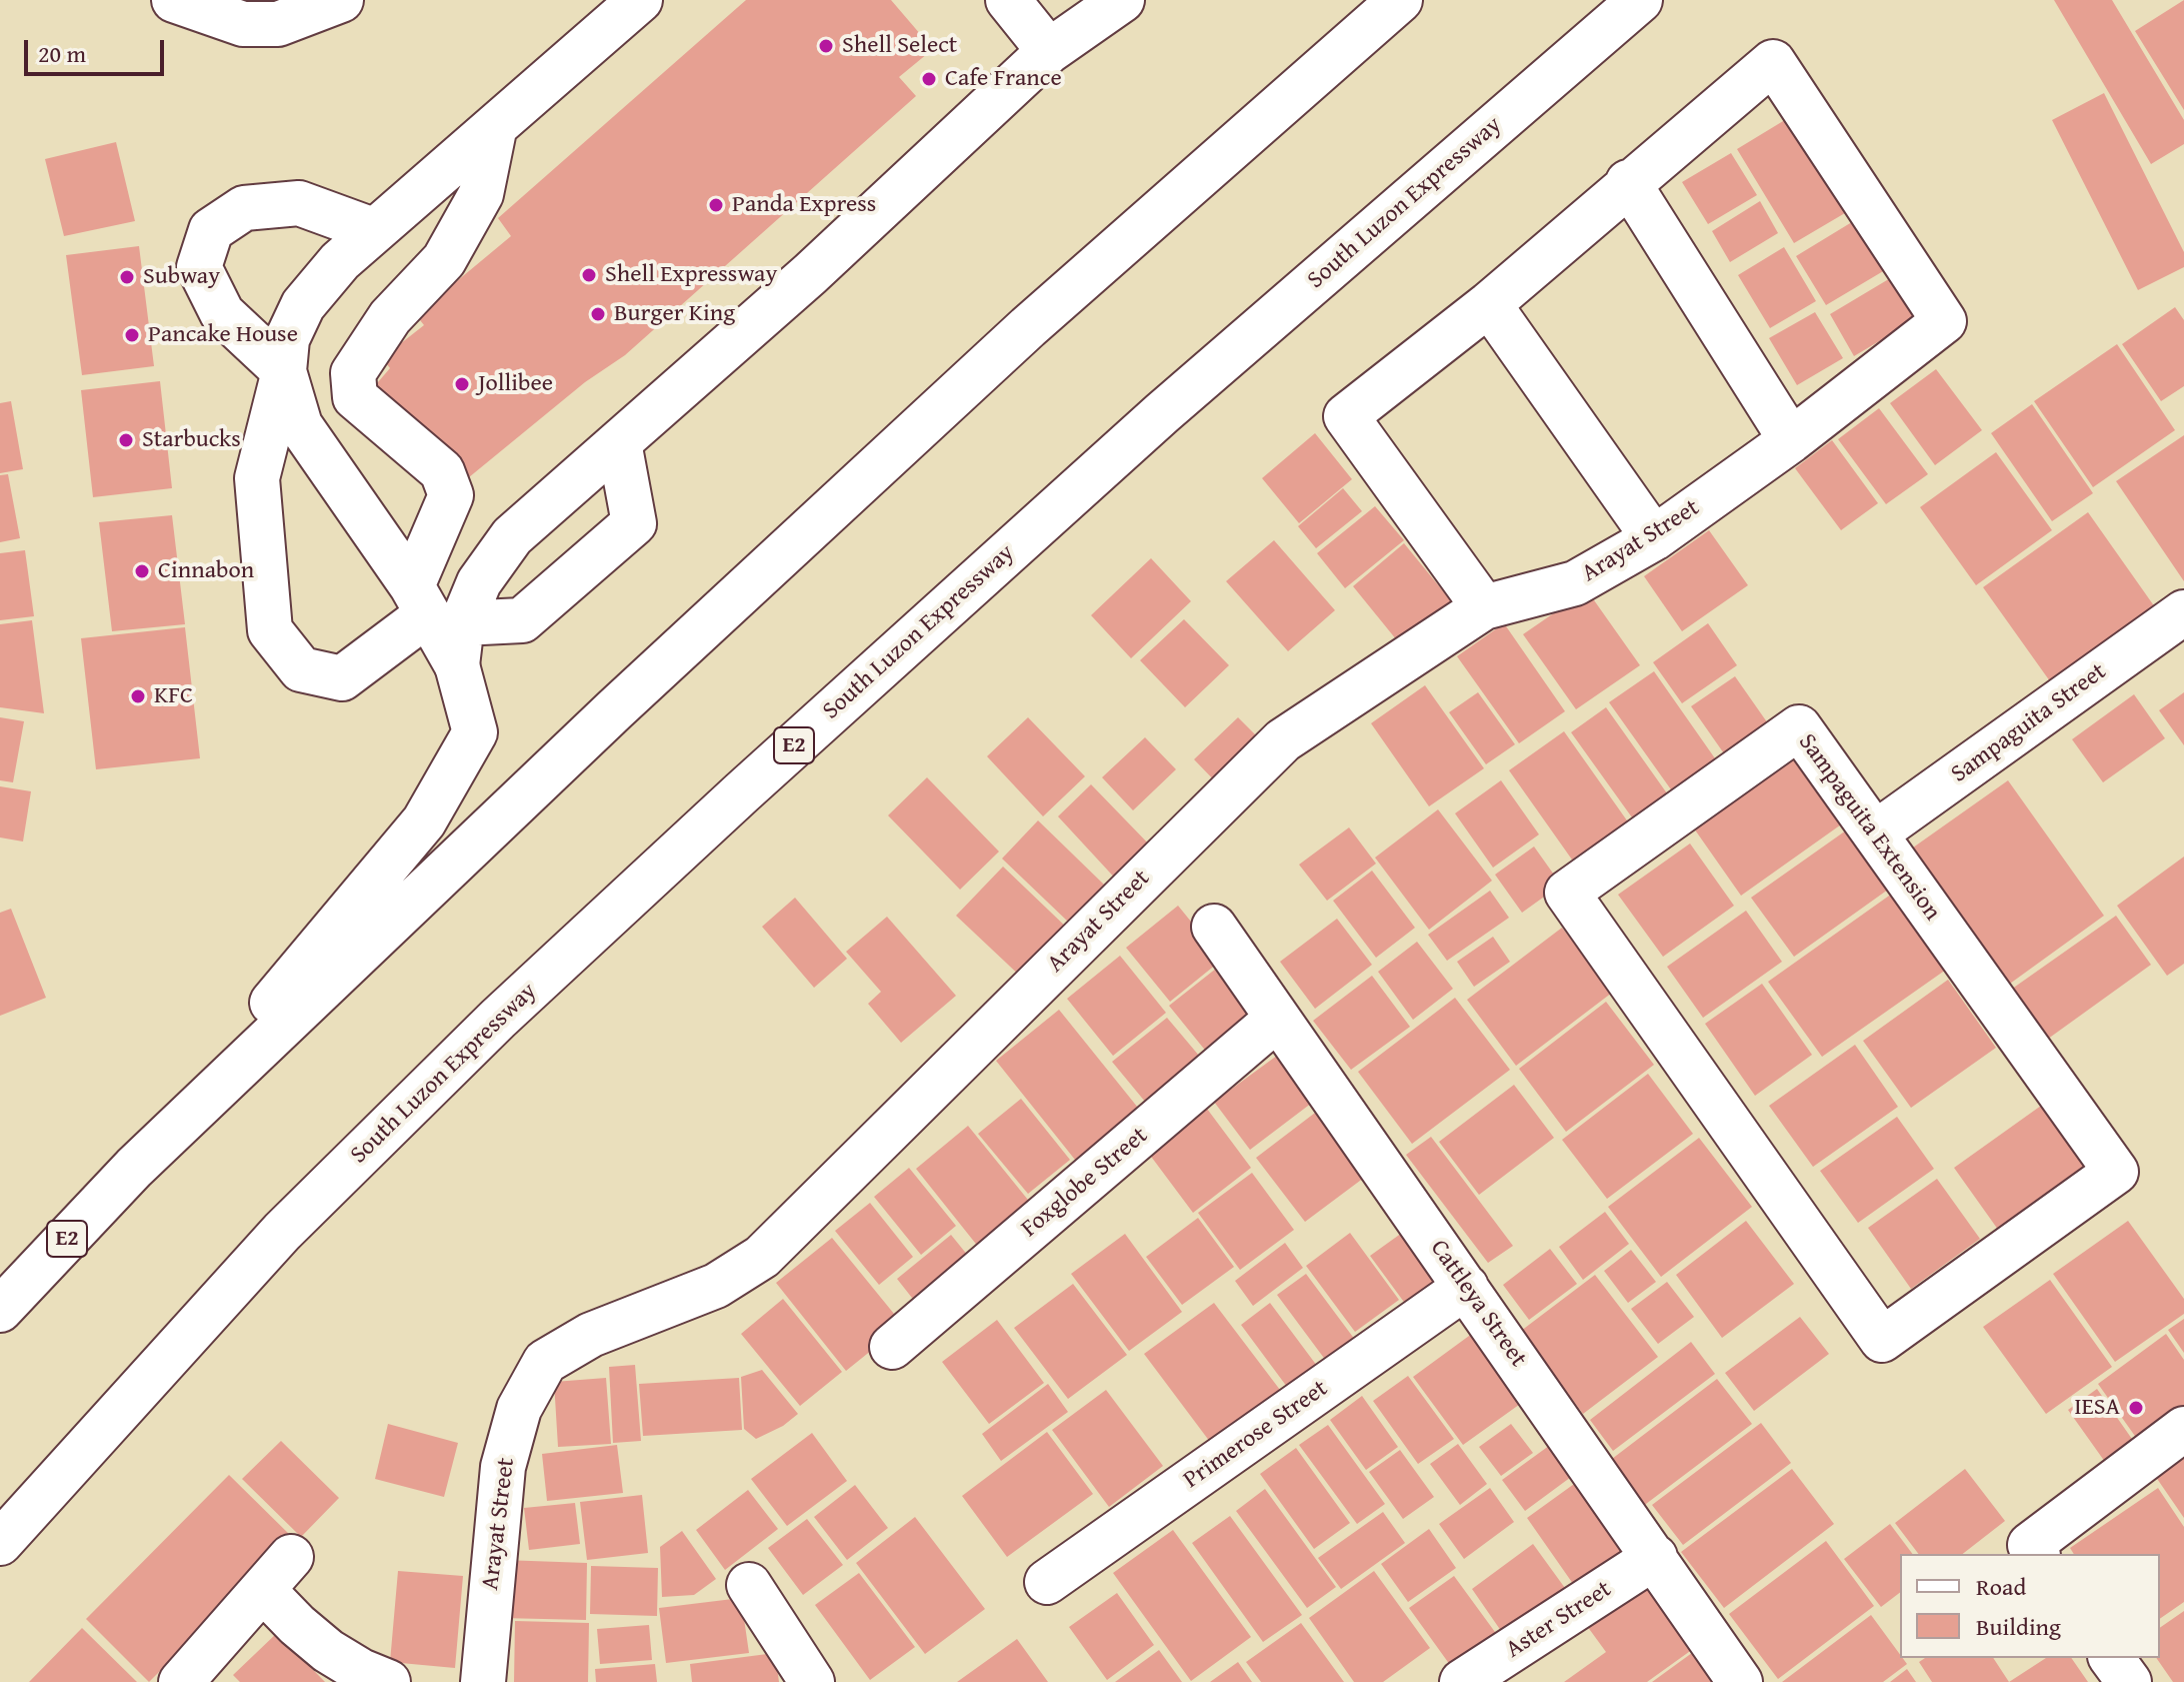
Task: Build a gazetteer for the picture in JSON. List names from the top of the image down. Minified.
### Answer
{"streets":{"main road":["South Luzon Expressway","Arayat Street","Sampaguita Street","E2","Sampaguita Extension","Foxglobe Street","Cattleya Street","Primerose Street","Aster Street"]},"crossings":[["Sampaguita Street","Sampaguita Extension"],["Foxglobe Street","Cattleya Street"],["Cattleya Street","Primerose Street"],["Cattleya Street","Aster Street"]],"places":["Shell Select","Cafe France","Panda Express","Shell Expressway","Subway","Burger King","Pancake House","Jollibee","Starbucks","Cinnabon","KFC","IESA"],"legend":["Road","Building"],"scale_bar":"20 m"}
